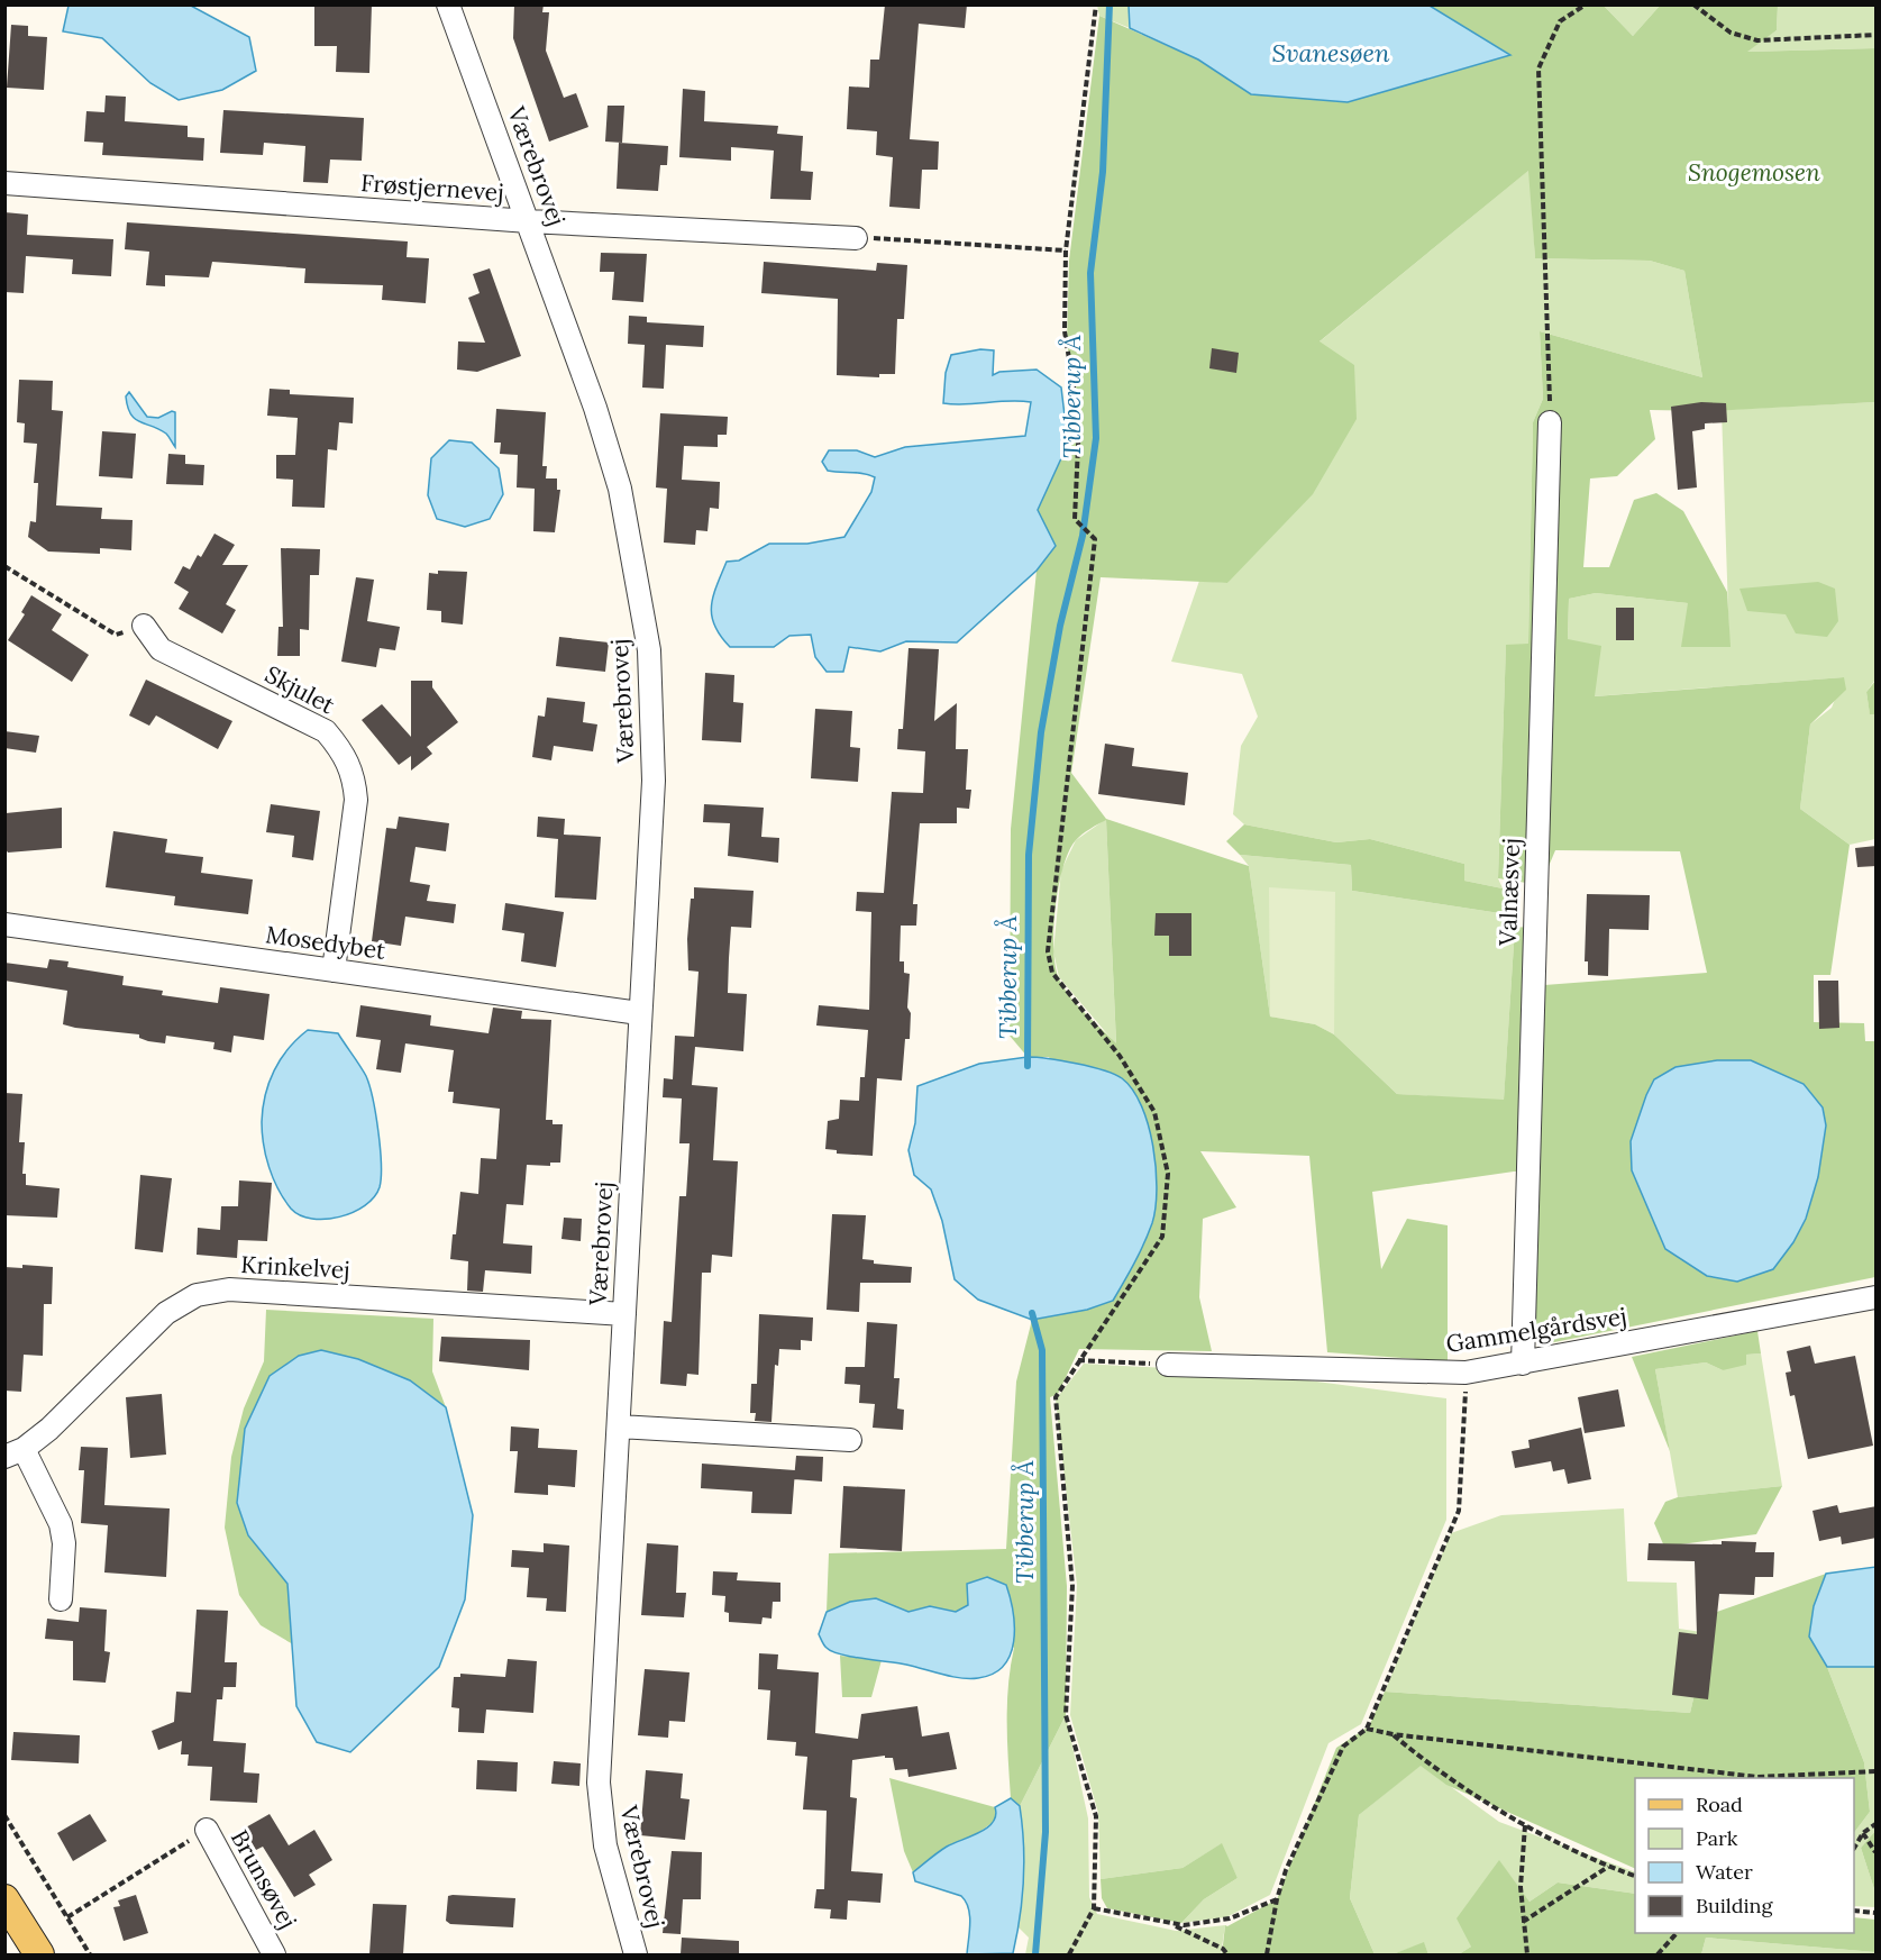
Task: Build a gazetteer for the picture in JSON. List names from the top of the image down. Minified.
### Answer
{"streets":{"street":["Værebrovej","Frøstjernevej","Skjulet","Valnæsvej","Mosedybet","Krinkelvej","Gammelgårdsvej","Brunsøvej"]},"crossings":[["Værebrovej","Frøstjernevej"],["Værebrovej","Mosedybet"],["Værebrovej","Krinkelvej"],["Skjulet","Mosedybet"],["Valnæsvej","Gammelgårdsvej"]],"water":["Svanesøen","Tibberup Å"],"parks":["Snogemosen"],"legend":["Road","Park","Water","Building"]}
